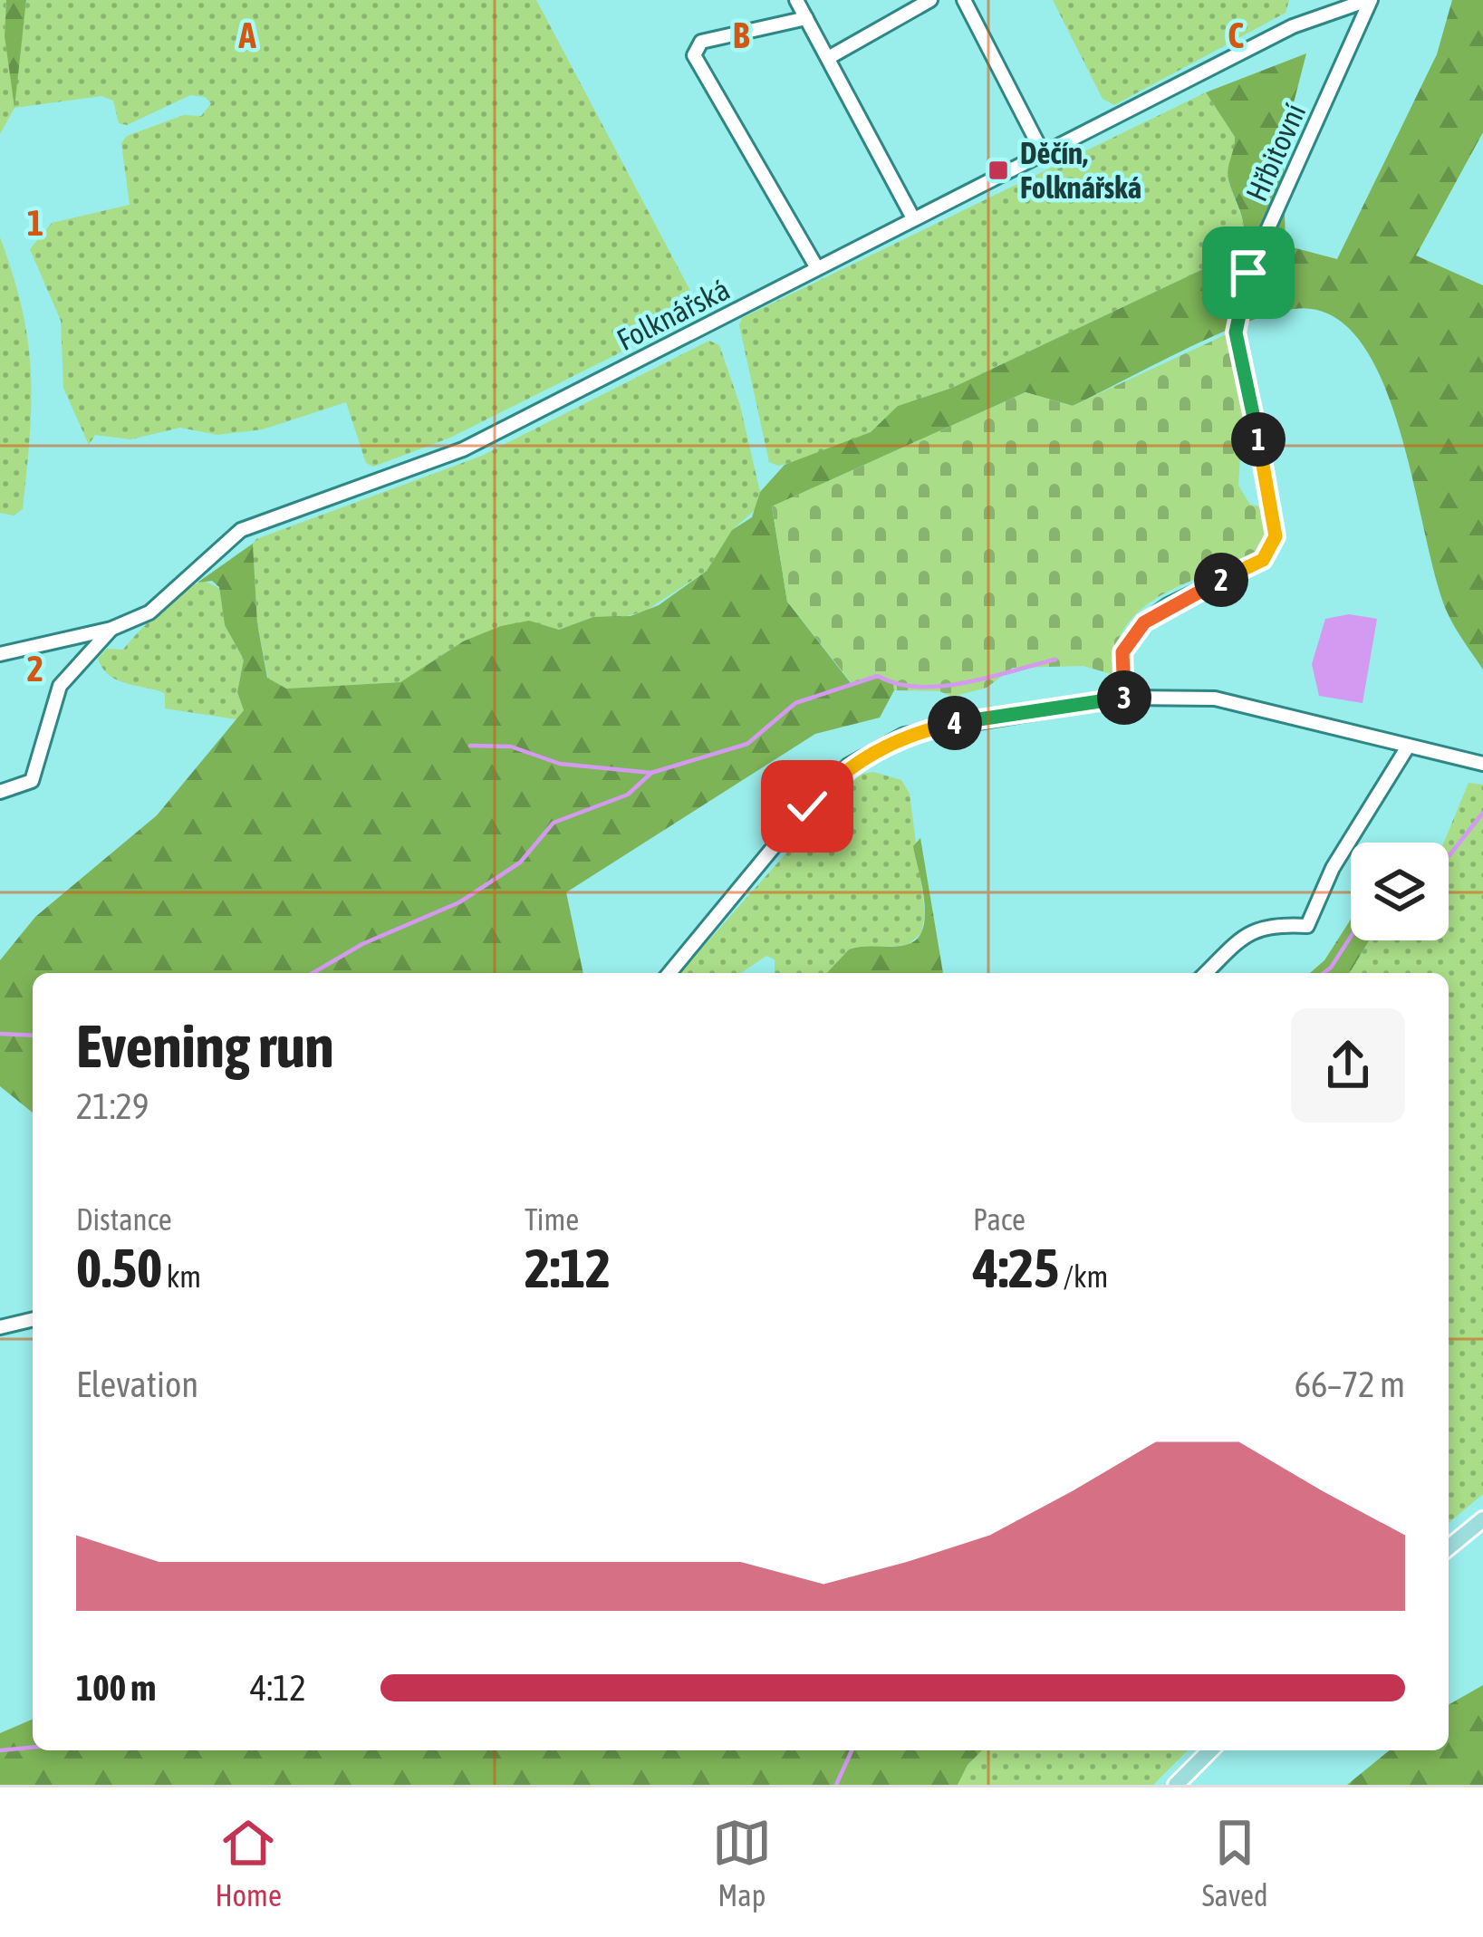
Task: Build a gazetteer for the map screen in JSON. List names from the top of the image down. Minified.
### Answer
{"streets":{"street":["Hřbitovní","Folknářská"]},"crossings":[["Hřbitovní","Folknářská"]],"places":{"transit":["Děčín, Folknářská"]},"page":{"pins":["1","2","3","4"],"heading":["Evening run","21:29"],"stats":[["Distance","0.50 km"],["Time","2:12"],["Pace","4:25 /km"]],"chart":["Elevation","66–72 m"],"list":[{"name":"100 m","note":"4:12"}],"tabs":["Home","Map","Saved"]},"grid":{"columns":["A","B","C"],"rows":["1","2"]}}
